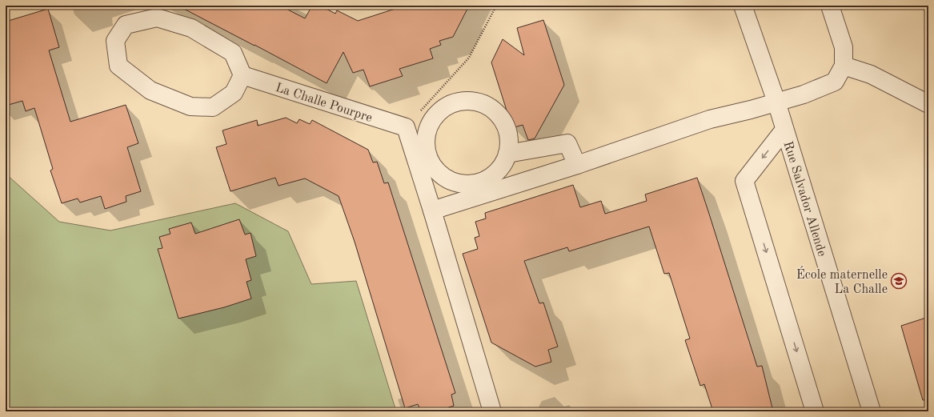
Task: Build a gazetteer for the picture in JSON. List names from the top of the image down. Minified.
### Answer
{"streets":{"street":["La Challe Pourpre","Rue Salvador Allende"]},"places":{"school or university":["École maternelle La Challe"]}}
